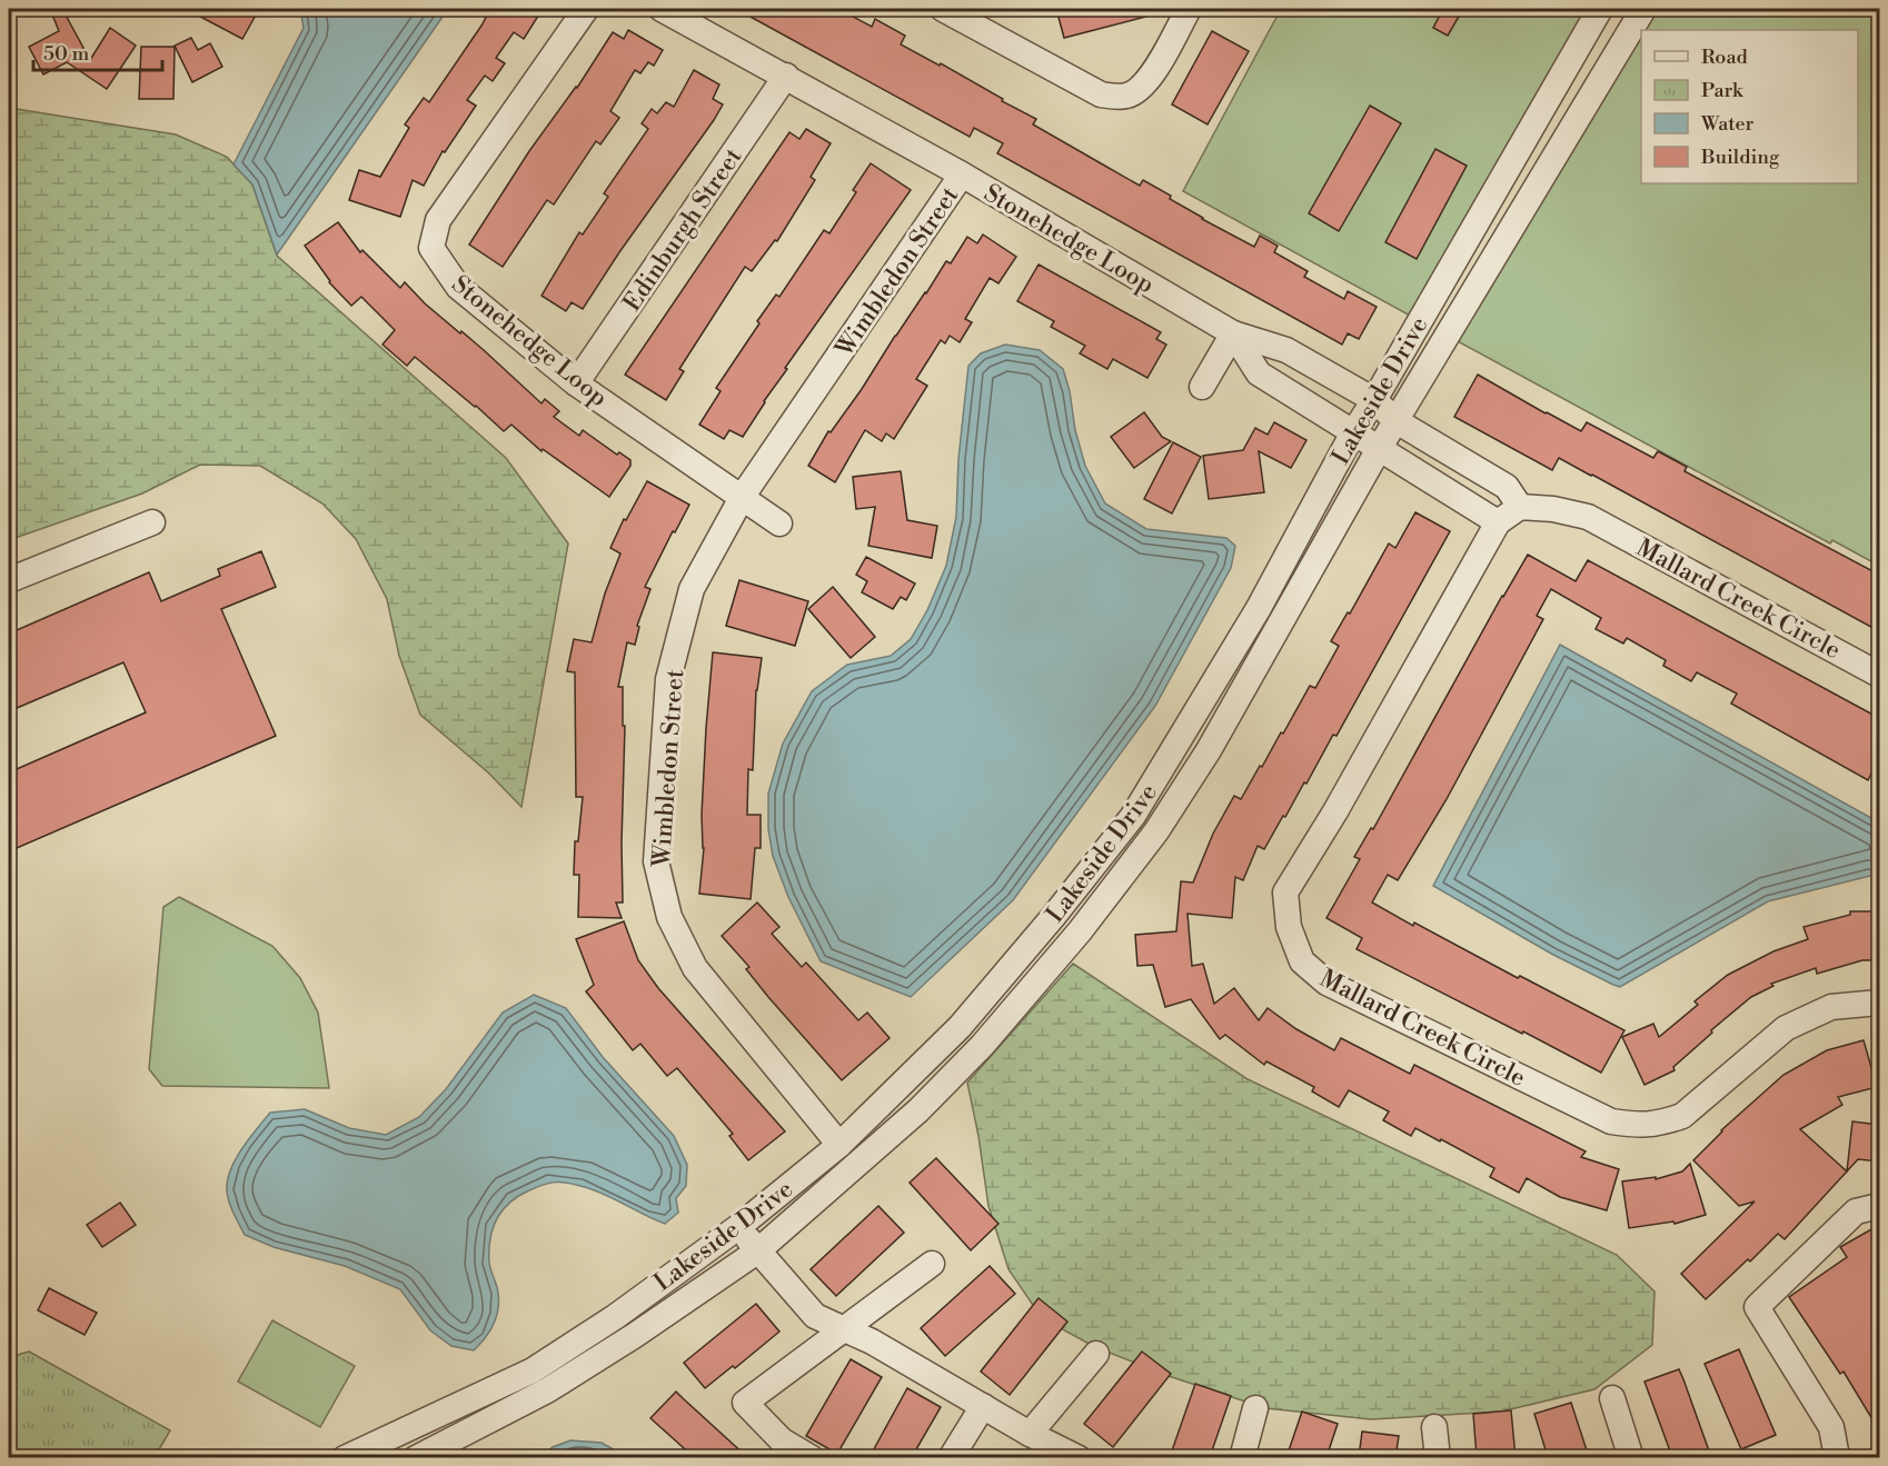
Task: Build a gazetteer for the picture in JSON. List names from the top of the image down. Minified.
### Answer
{"streets":{"street":["Edinburgh Street","Stonehedge Loop","Wimbledon Street","Lakeside Drive","Mallard Creek Circle"]},"crossings":[["Edinburgh Street","Stonehedge Loop"],["Stonehedge Loop","Wimbledon Street"],["Stonehedge Loop","Lakeside Drive"],["Wimbledon Street","Lakeside Drive"]],"legend":["Road","Park","Water","Building"],"scale_bar":"50 m"}
